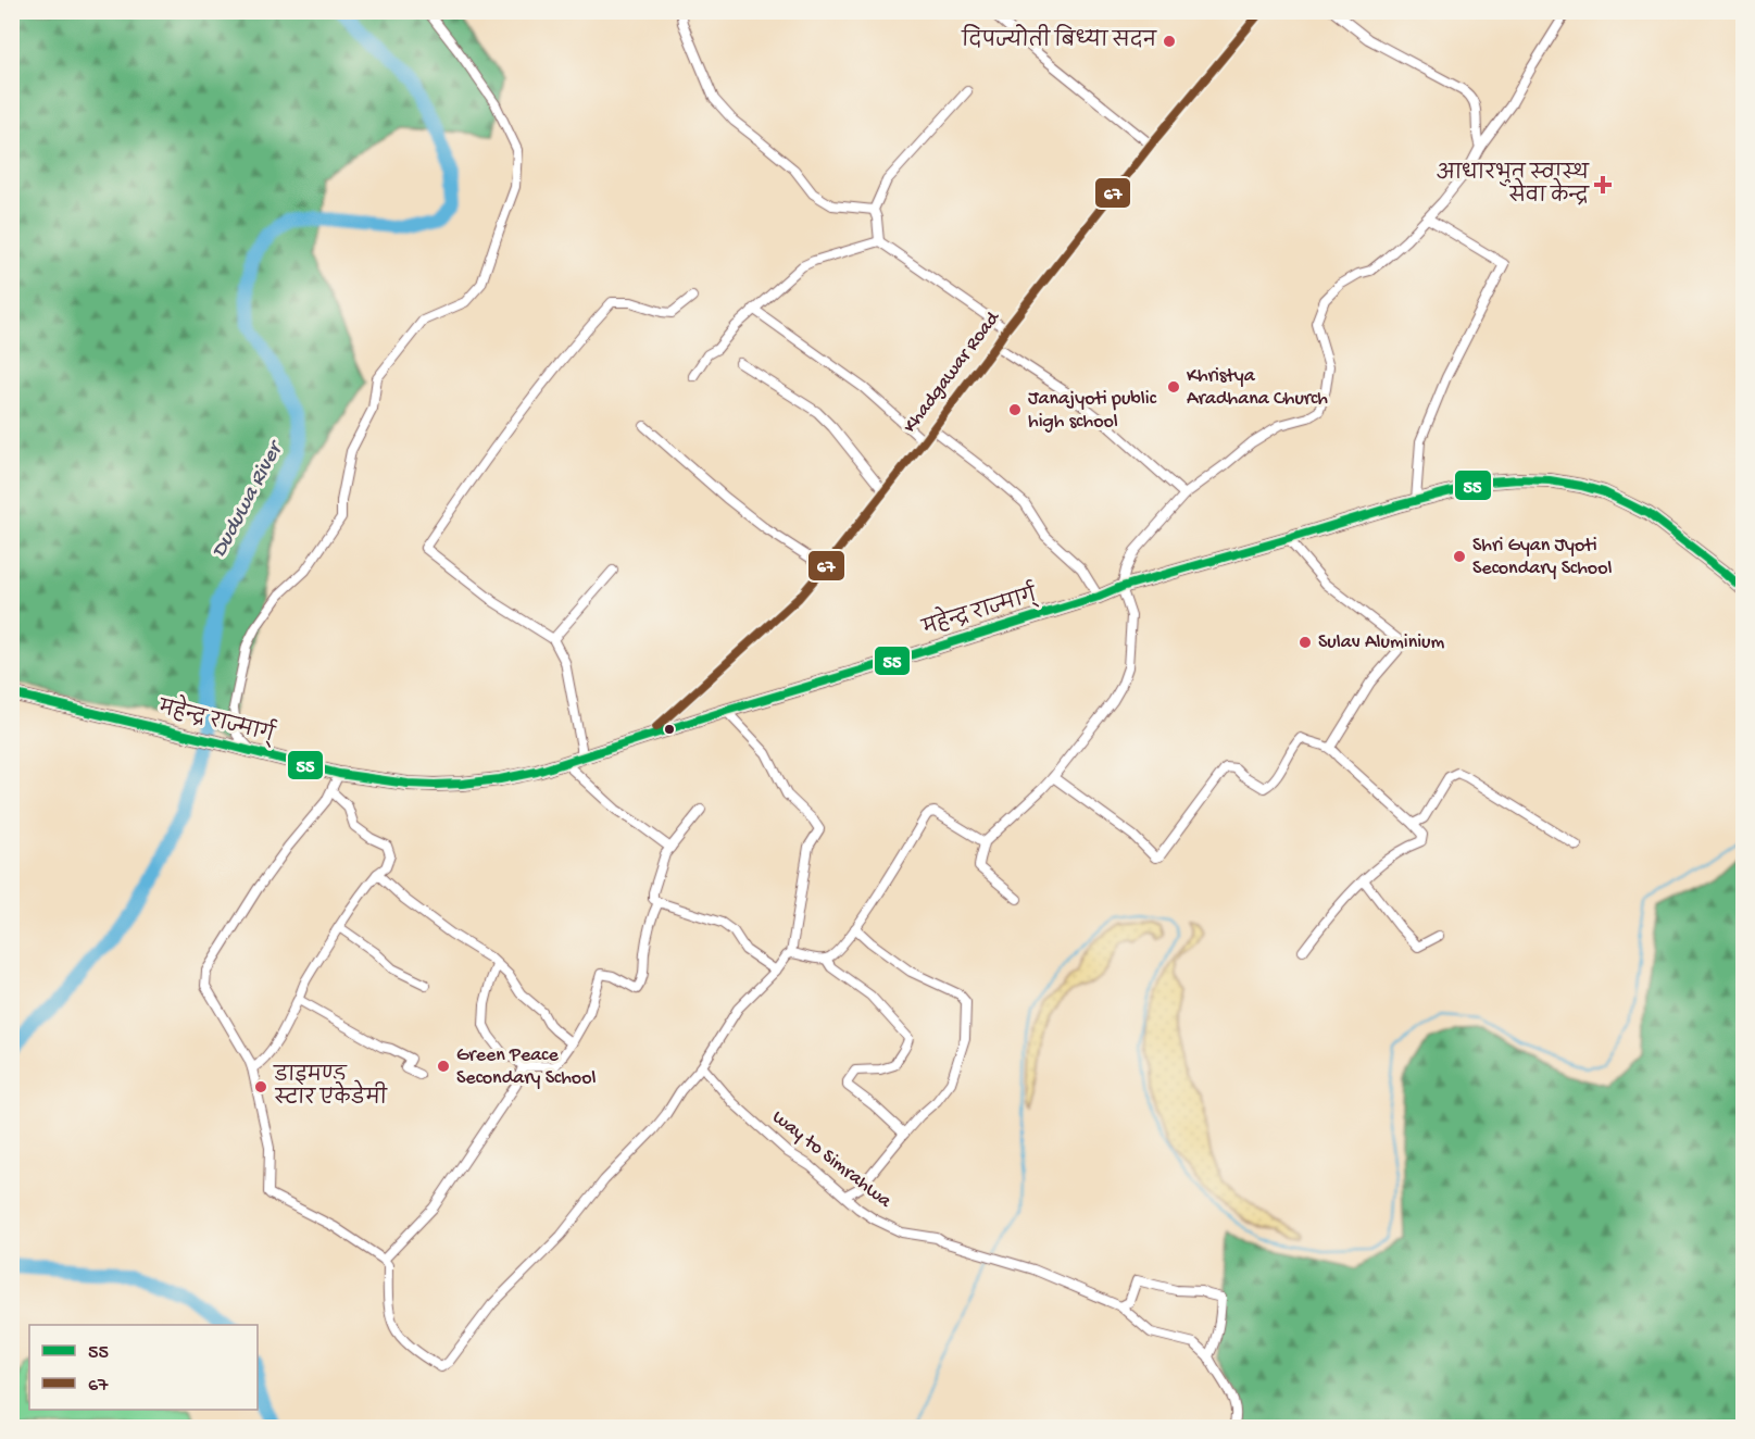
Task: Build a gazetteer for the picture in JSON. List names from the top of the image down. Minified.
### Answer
{"streets":{"highway":["महेन्द्र राज्मार्ग्"],"street":["Khadgawar Road","way to Simrahwa"]},"crossings":[["Khadgawar Road","महेन्द्र राज्मार्ग्"]],"water":["Duduwa River"],"places":{"other":["दिपज्योती बिध्या सदन","Khristya Aradhana Church","Janajyoti public high school","Shri Gyan Jyoti Secondary School","Sulav Aluminium","Green Peace Secondary School","डाइमण्ड स्टार एकेडेमी"],"health":["आधारभुत स्वास्थ सेवा केन्द्र"]},"lines":["transit line 67","transit line 55"],"legend":["55","67"]}
